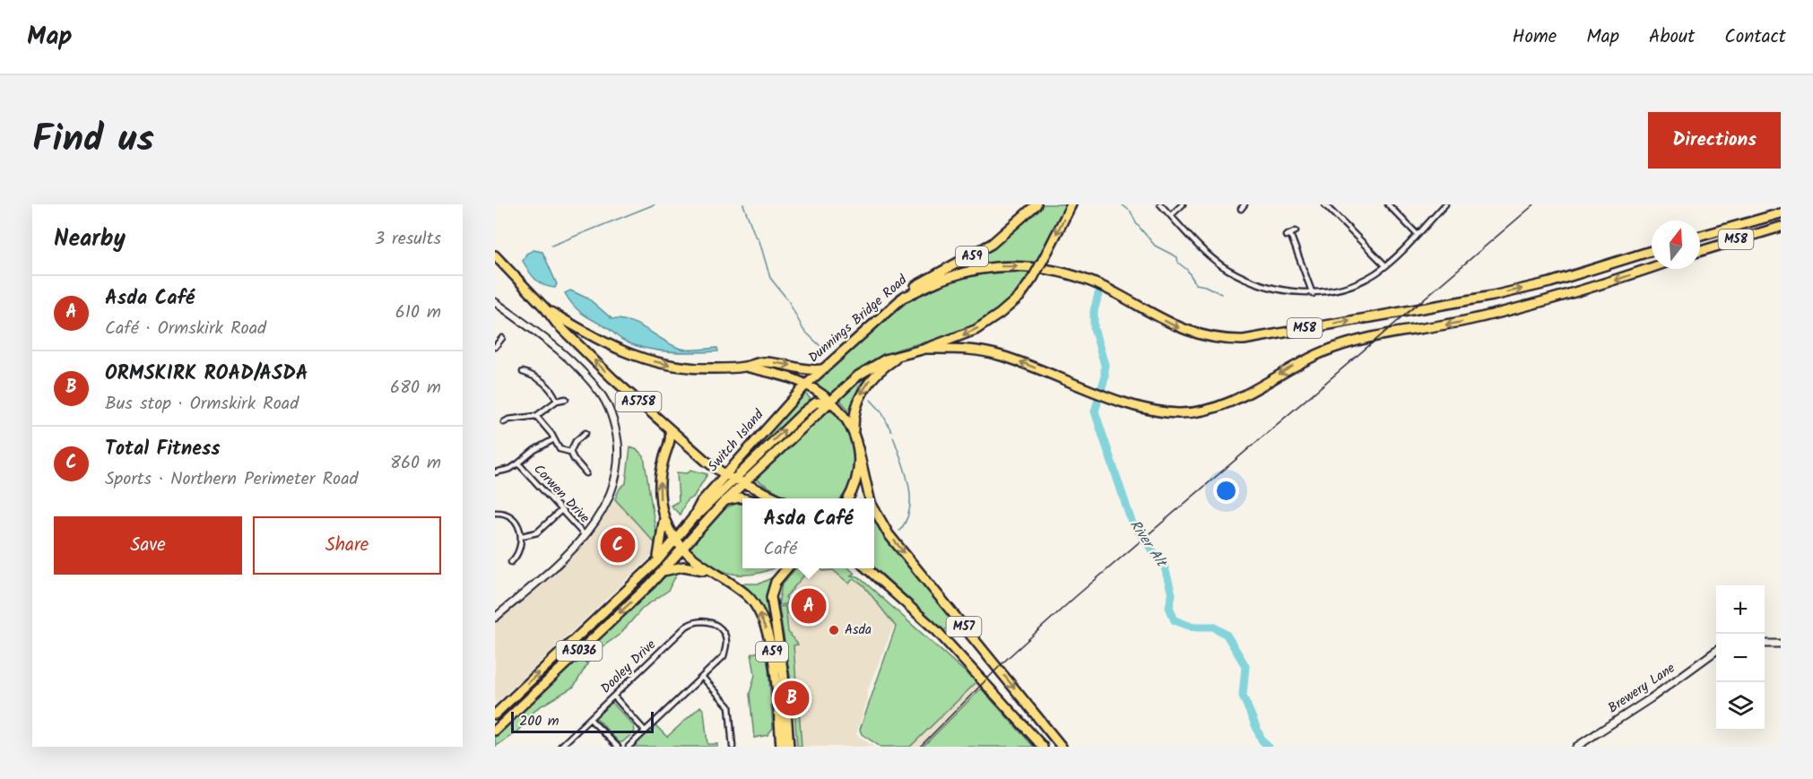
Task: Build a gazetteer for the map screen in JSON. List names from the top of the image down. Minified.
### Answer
{"streets":{"highway":["M58","A59","Dunnings Bridge Road","A5758","Switch Island","M57","A5036"],"main road":["Brewery Lane"],"street":["Corwen Drive","Dooley Drive"]},"crossings":[["M58","Dunnings Bridge Road"],["A59","A5036"],["Dunnings Bridge Road","A5758"],["Dunnings Bridge Road","Switch Island"],["A5758","Switch Island"],["A5758","A5036"],["Switch Island","A5036"]],"water":["River Alt"],"places":["Asda"],"scale_bar":"200 m","north":"top","page":{"header":"Map","nav":["Home","Map","About","Contact"],"title":"Find us","buttons":["Directions",["Save","Share"]],"heading":["Nearby","3 results"],"list":[{"mark":"A","name":"Asda Café","note":"Café · Ormskirk Road","value":"610 m"},{"mark":"B","name":"ORMSKIRK ROAD/ASDA","note":"Bus stop · Ormskirk Road","value":"680 m"},{"mark":"C","name":"Total Fitness","note":"Sports · Northern Perimeter Road","value":"860 m"}],"popup":["Asda Café","Café"],"pins":["C","A","B"],"map_buttons":["+","−"],"scale":"200 m"}}
